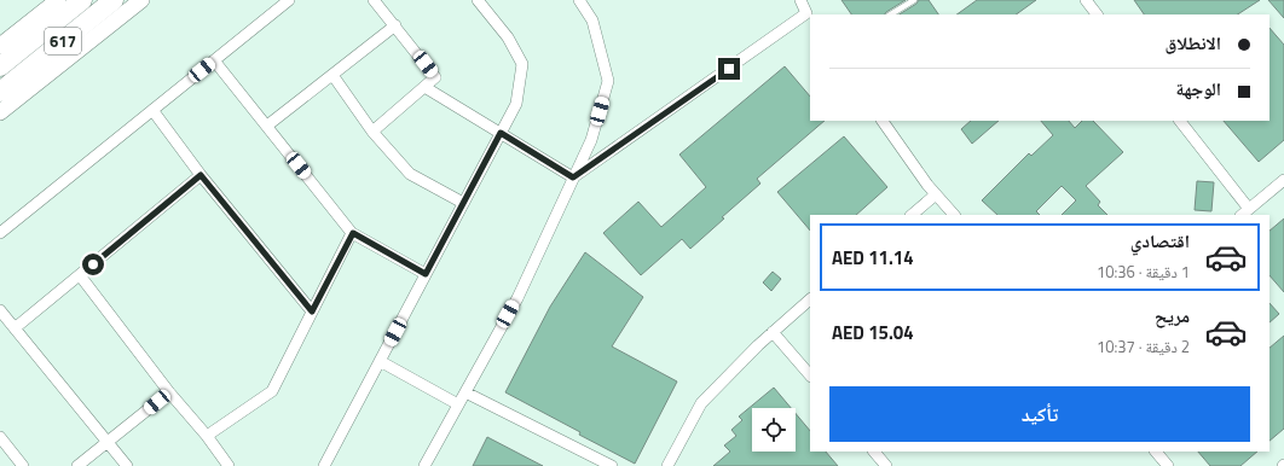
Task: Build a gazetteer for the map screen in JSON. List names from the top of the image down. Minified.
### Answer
{"streets":{"highway":["617"]},"page":{"banner":["الانطلاق","الوجهة"],"list":[{"name":"اقتصادي","note":"1 دقيقة · 10:36","value":"AED 11.14"},{"name":"مريح","note":"2 دقيقة · 10:37","value":"AED 15.04"}],"buttons":"تأكيد"}}
